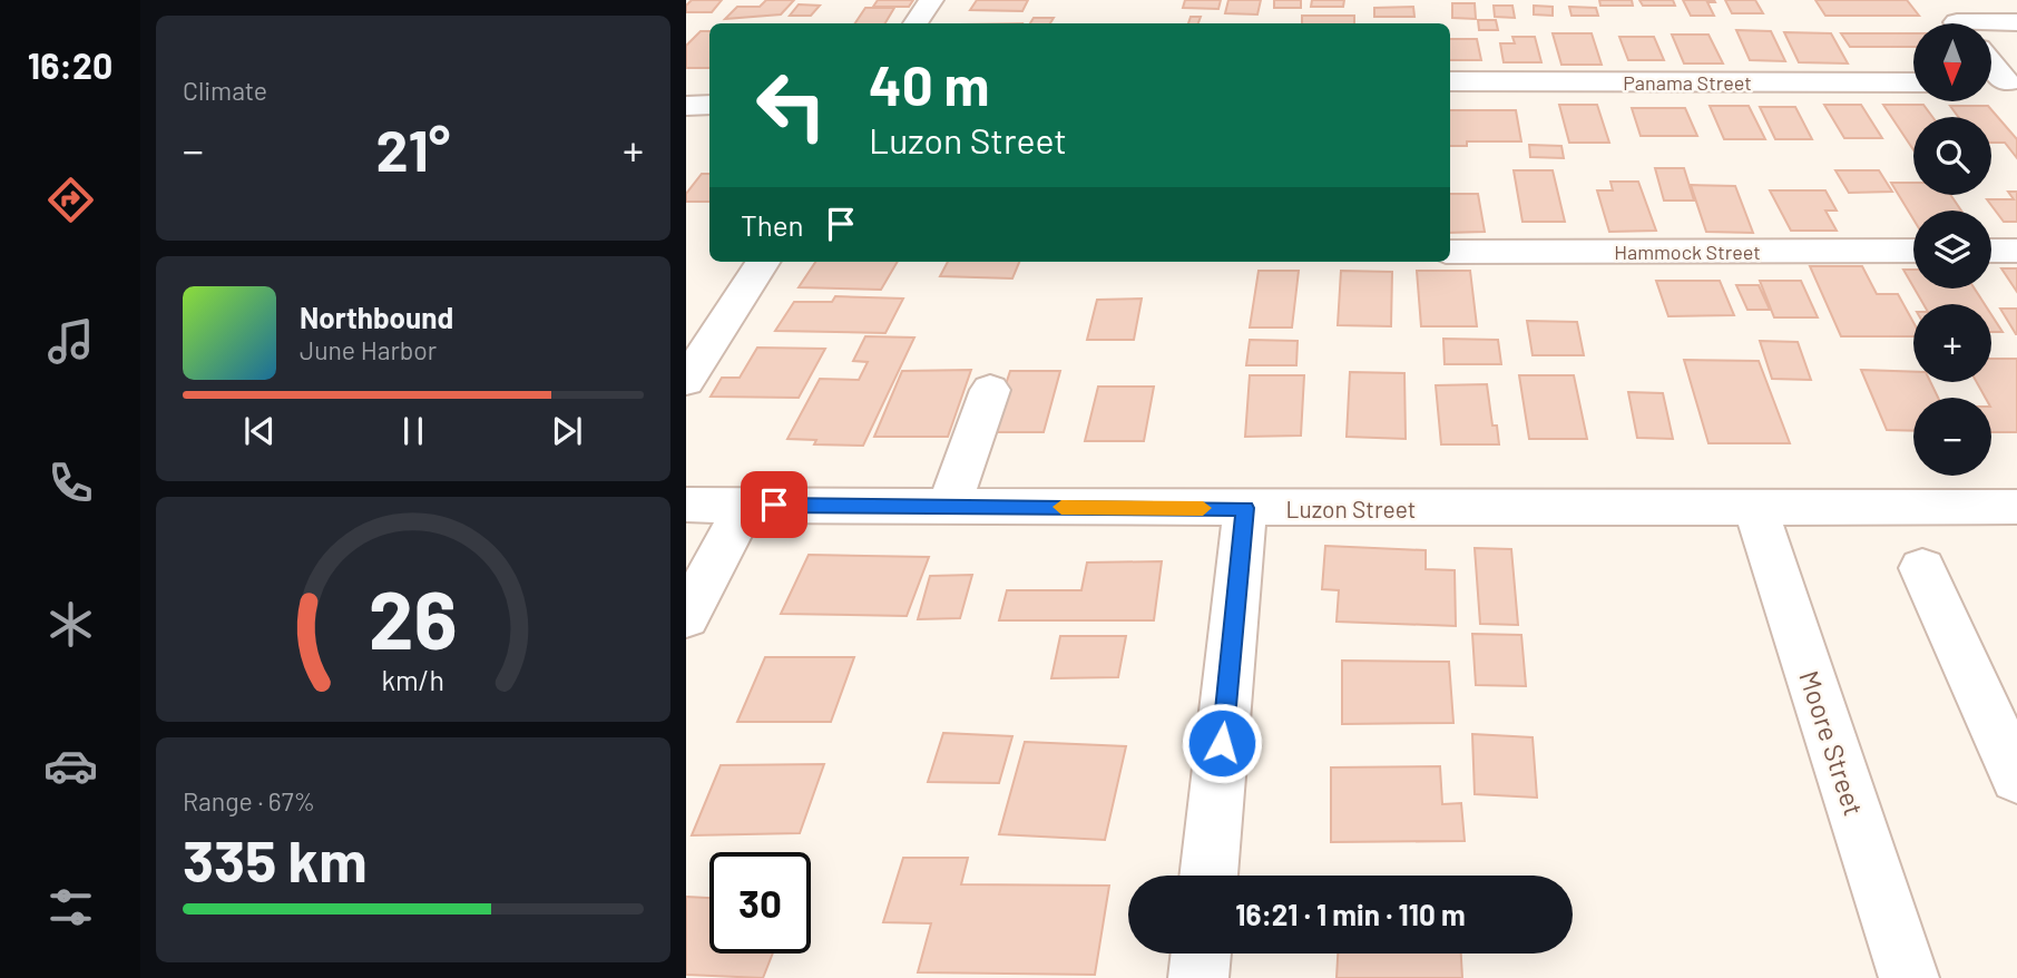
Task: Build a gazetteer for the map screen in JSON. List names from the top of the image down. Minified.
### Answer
{"streets":{"street":["Panama Street","Hammock Street","Luzon Street","Moore Street"]},"crossings":[["Luzon Street","Moore Street"]],"north":"bottom","page":{"tabs":"16:20","tile":["Climate",["Range · 67%","335 km"]],"map_buttons":["+","−"],"turn":["40 m","Luzon Street"],"heat":["−","21°","+"],"then":"Then","song":["Northbound","June Harbor"],"limit":"30","trip":"16:21 · 1 min · 110 m","gauge":["26","km/h"]}}
